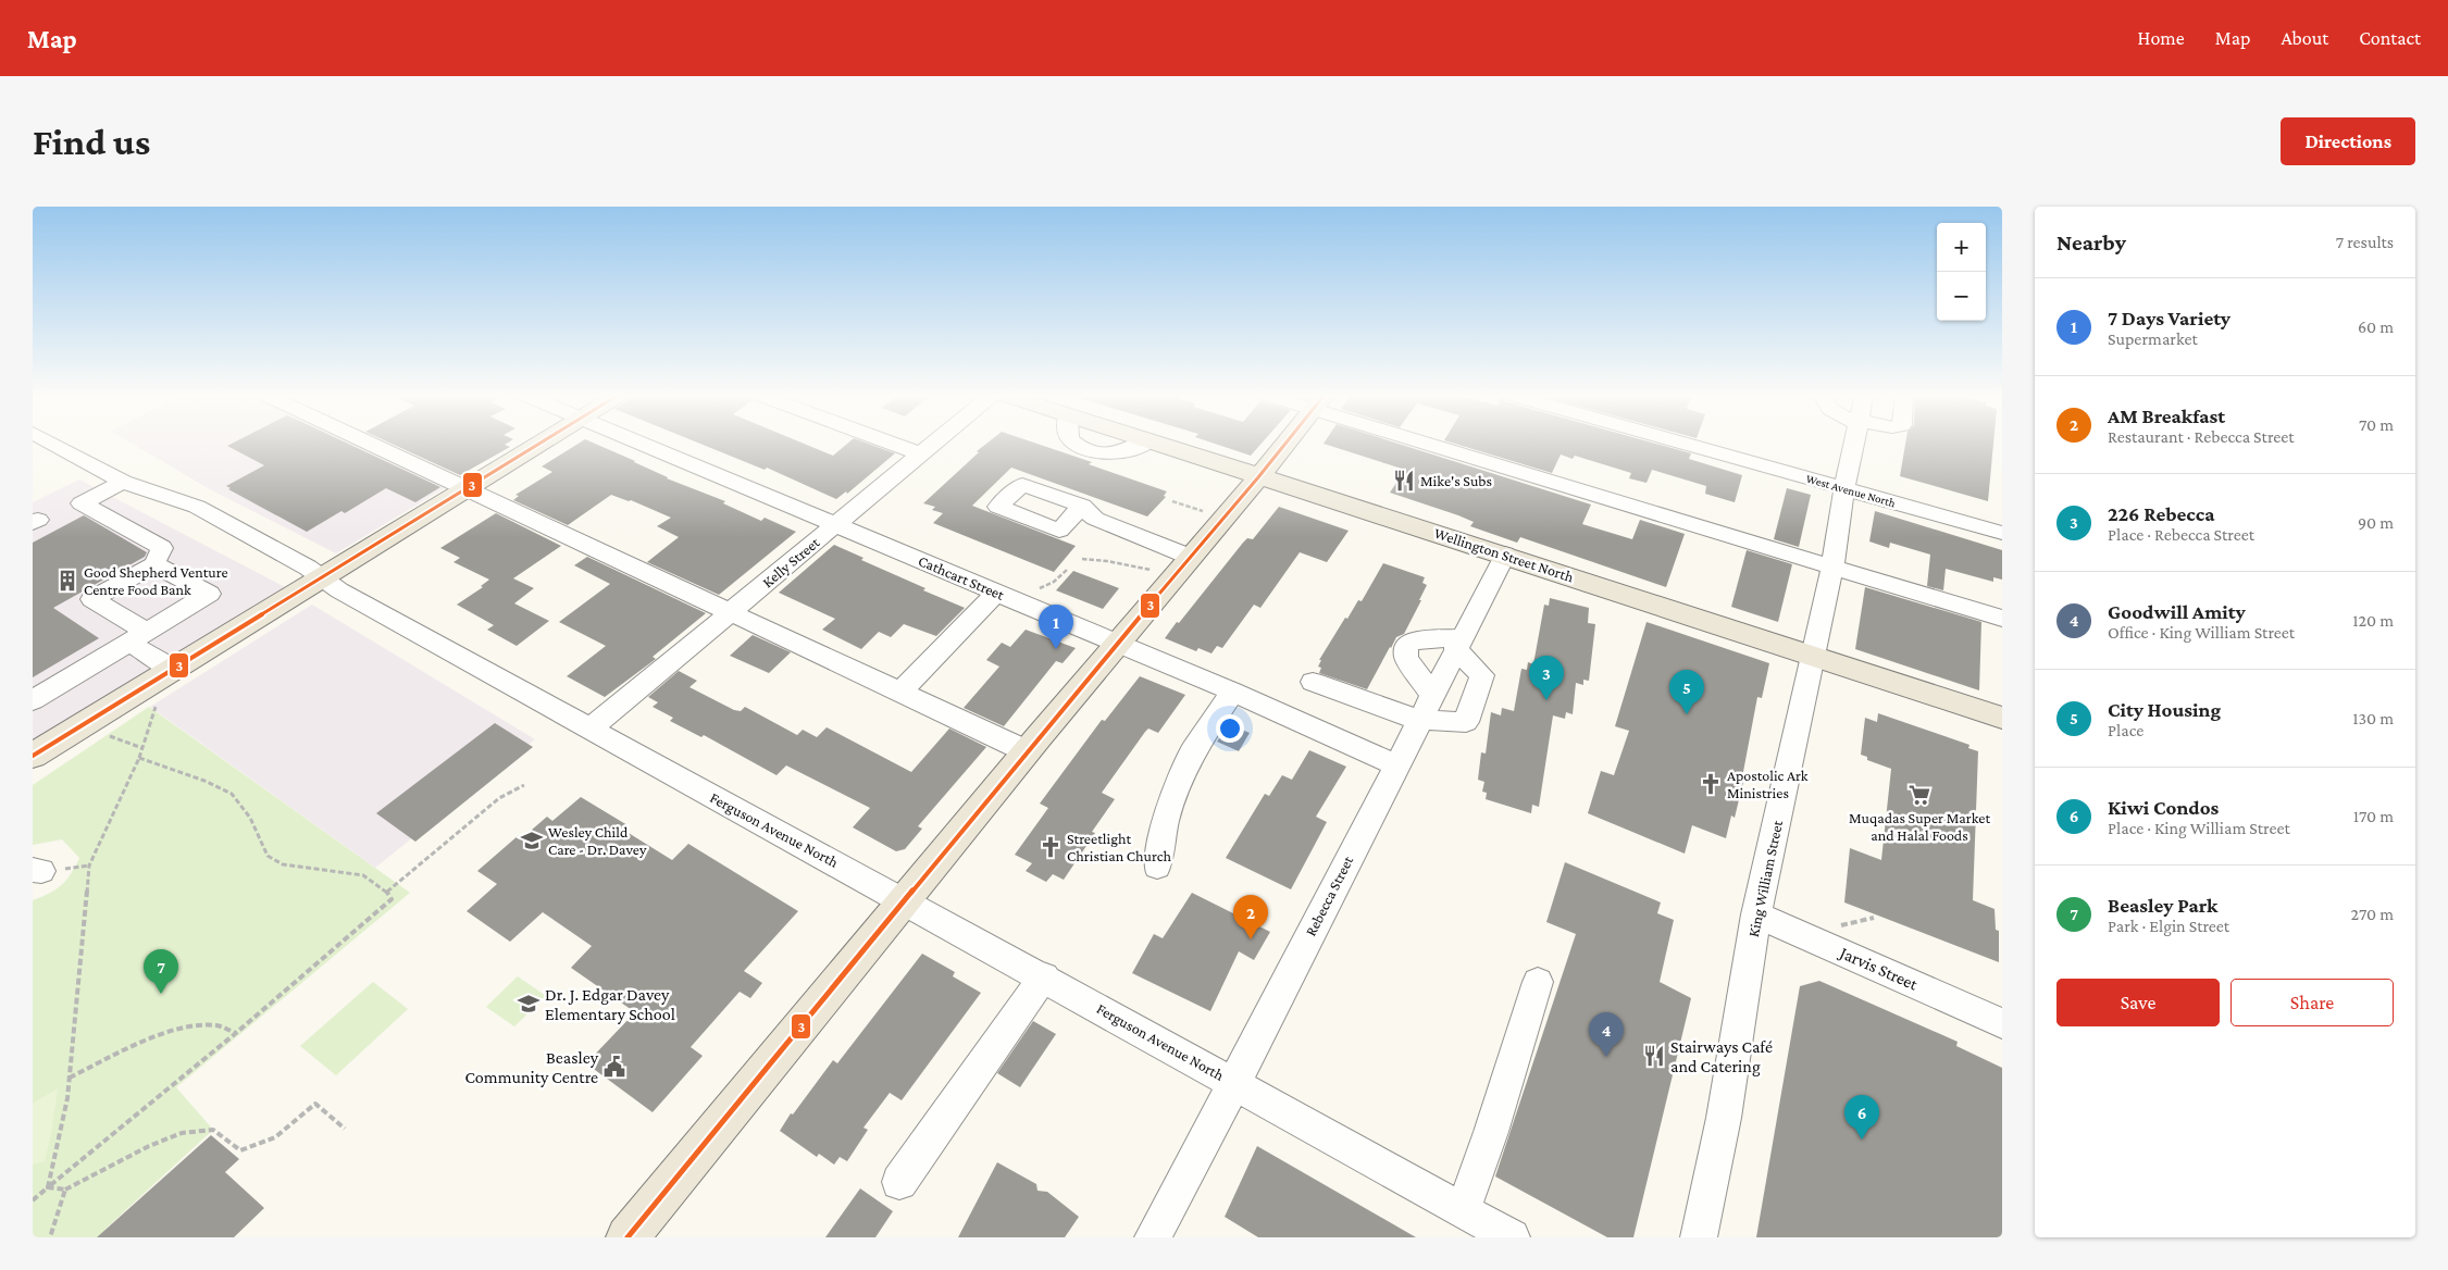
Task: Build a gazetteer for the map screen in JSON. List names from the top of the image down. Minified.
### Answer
{"streets":{"main road":["Wellington Street North"],"street":["West Avenue North","Kelly Street","Cathcart Street","Ferguson Avenue North","King William Street","Rebecca Street","Jarvis Street"]},"crossings":[["West Avenue North","King William Street"],["Wellington Street North","King William Street"],["Wellington Street North","Rebecca Street"],["Kelly Street","Cathcart Street"],["Kelly Street","Ferguson Avenue North"],["Cathcart Street","Rebecca Street"],["Ferguson Avenue North","Rebecca Street"],["King William Street","Jarvis Street"]],"places":{"restaurant":["Mike's Subs","Stairways Café and Catering"],"building":["Good Shepherd Venture Centre Food Bank"],"church":["Apostolic Ark Ministries","Streetlight Christian Church"],"supermarket":["Muqadas Super Market and Halal Foods"],"school or university":["Wesley Child Care - Dr. Davey","Dr. J. Edgar Davey Elementary School"],"public building":["Beasley Community Centre"]},"lines":["transit line 3"],"page":{"header":"Map","nav":["Home","Map","About","Contact"],"buttons":["Directions",["Save","Share"]],"title":"Find us","heading":["Nearby","7 results"],"map_buttons":["+","−"],"list":[{"mark":"1","name":"7 Days Variety","note":"Supermarket","value":"60 m"},{"mark":"2","name":"AM Breakfast","note":"Restaurant · Rebecca Street","value":"70 m"},{"mark":"3","name":"226 Rebecca","note":"Place · Rebecca Street","value":"90 m"},{"mark":"4","name":"Goodwill Amity","note":"Office · King William Street","value":"120 m"},{"mark":"5","name":"City Housing","note":"Place","value":"130 m"},{"mark":"6","name":"Kiwi Condos","note":"Place · King William Street","value":"170 m"},{"mark":"7","name":"Beasley Park","note":"Park · Elgin Street","value":"270 m"}],"pins":["1","3","5","2","7","4","6"]}}
